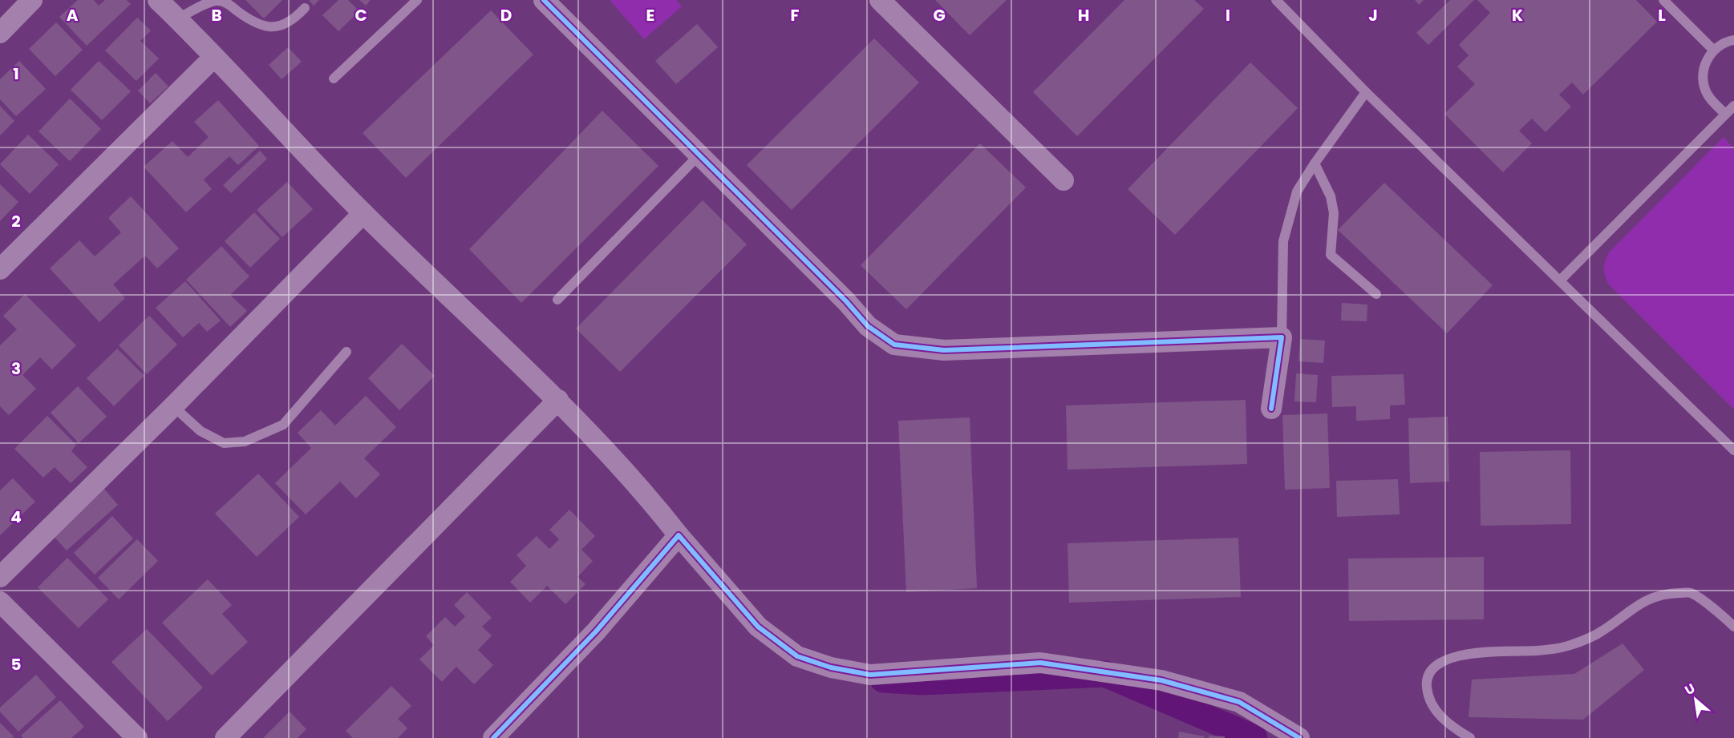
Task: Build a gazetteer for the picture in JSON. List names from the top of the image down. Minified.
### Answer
{"north":"top left","grid":{"columns":["A","B","C","D","E","F","G","H","I","J","K","L"],"rows":["1","2","3","4","5"]}}
